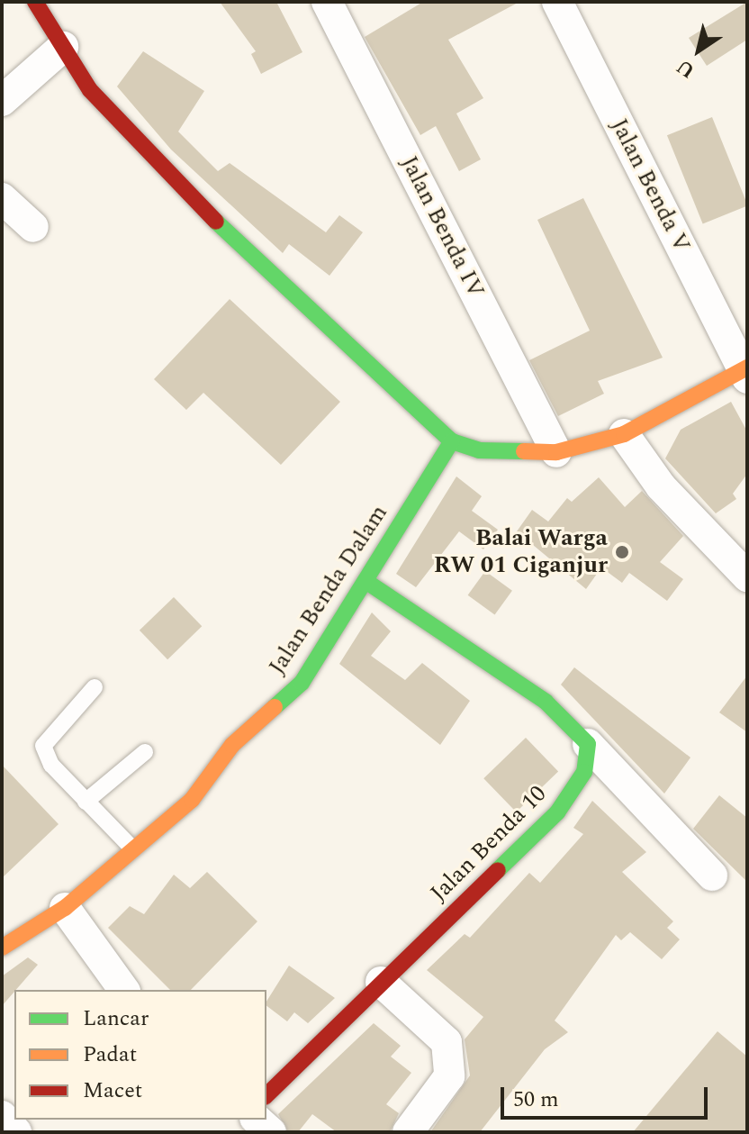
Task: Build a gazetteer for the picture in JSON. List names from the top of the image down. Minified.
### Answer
{"streets":{"street":["Jalan Benda V","Jalan Benda IV","Jalan Benda Dalam","Jalan Benda 10"]},"places":["Balai Warga RW 01 Ciganjur"],"legend":["Lancar","Padat","Macet"],"scale_bar":"50 m","north":"bottom left"}
